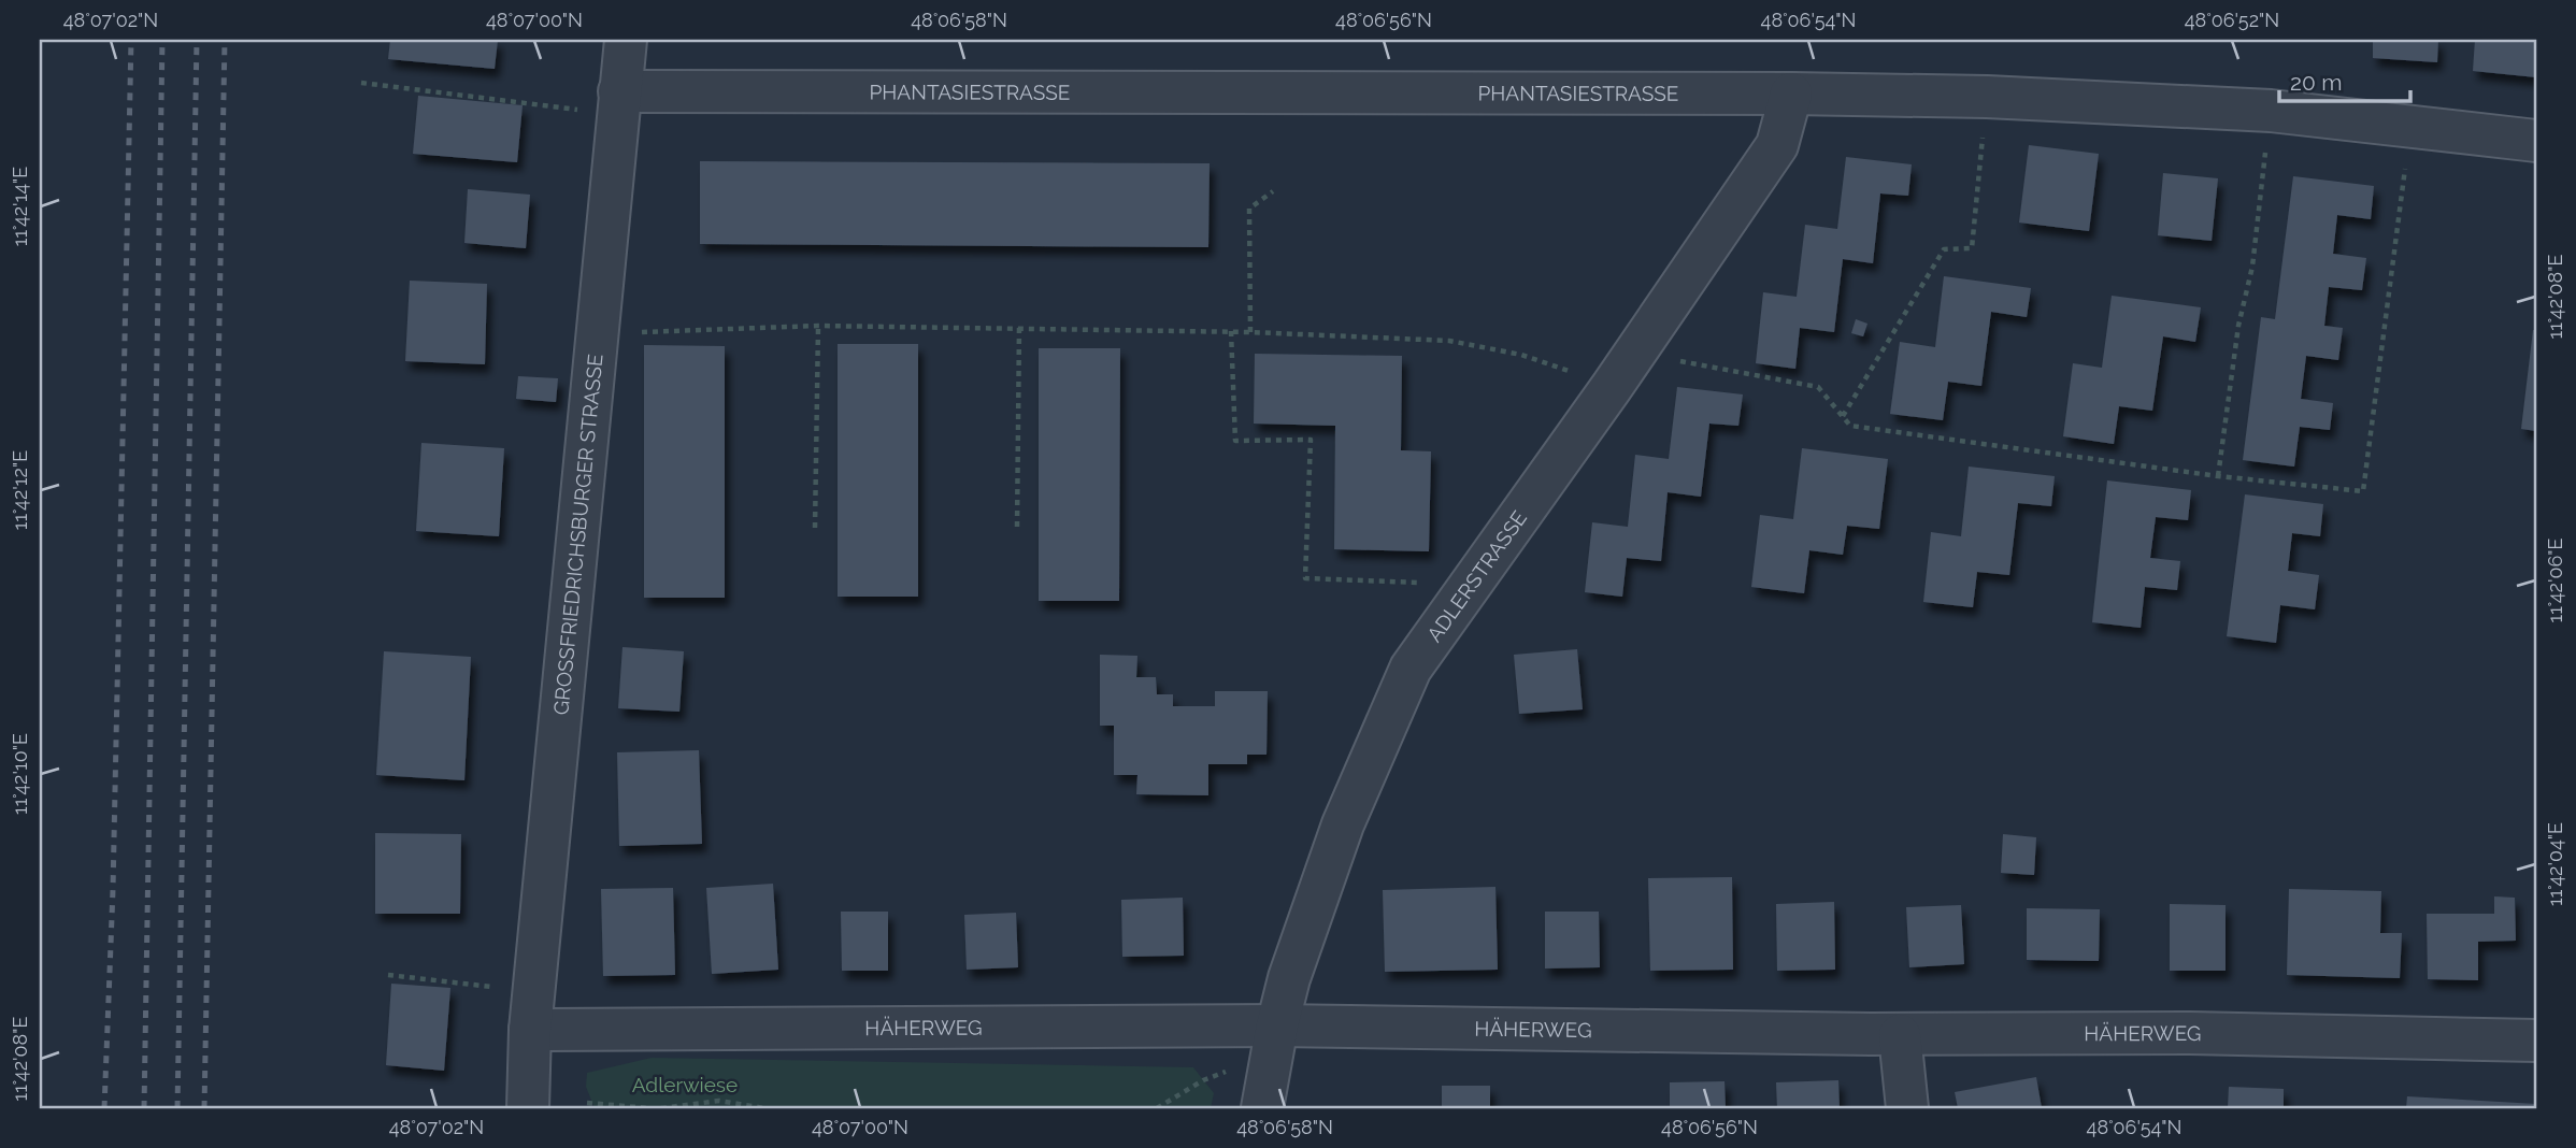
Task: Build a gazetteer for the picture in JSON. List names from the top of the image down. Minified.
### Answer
{"streets":{"street":["PHANTASIESTRASSE","GROSSFRIEDRICHSBURGER STRASSE","ADLERSTRASSE","HÄHERWEG"]},"crossings":[["PHANTASIESTRASSE","GROSSFRIEDRICHSBURGER STRASSE"],["PHANTASIESTRASSE","ADLERSTRASSE"],["GROSSFRIEDRICHSBURGER STRASSE","HÄHERWEG"],["ADLERSTRASSE","HÄHERWEG"]],"parks":["Adlerwiese"],"scale_bar":"20 m","coordinates":["48°07'02\"N","48°07'00\"N","48°06'58\"N","48°06'56\"N","48°06'54\"N","48°06'52\"N","11°42'14\"E","11°42'08\"E","11°42'12\"E","11°42'06\"E","11°42'10\"E","11°42'04\"E"]}
